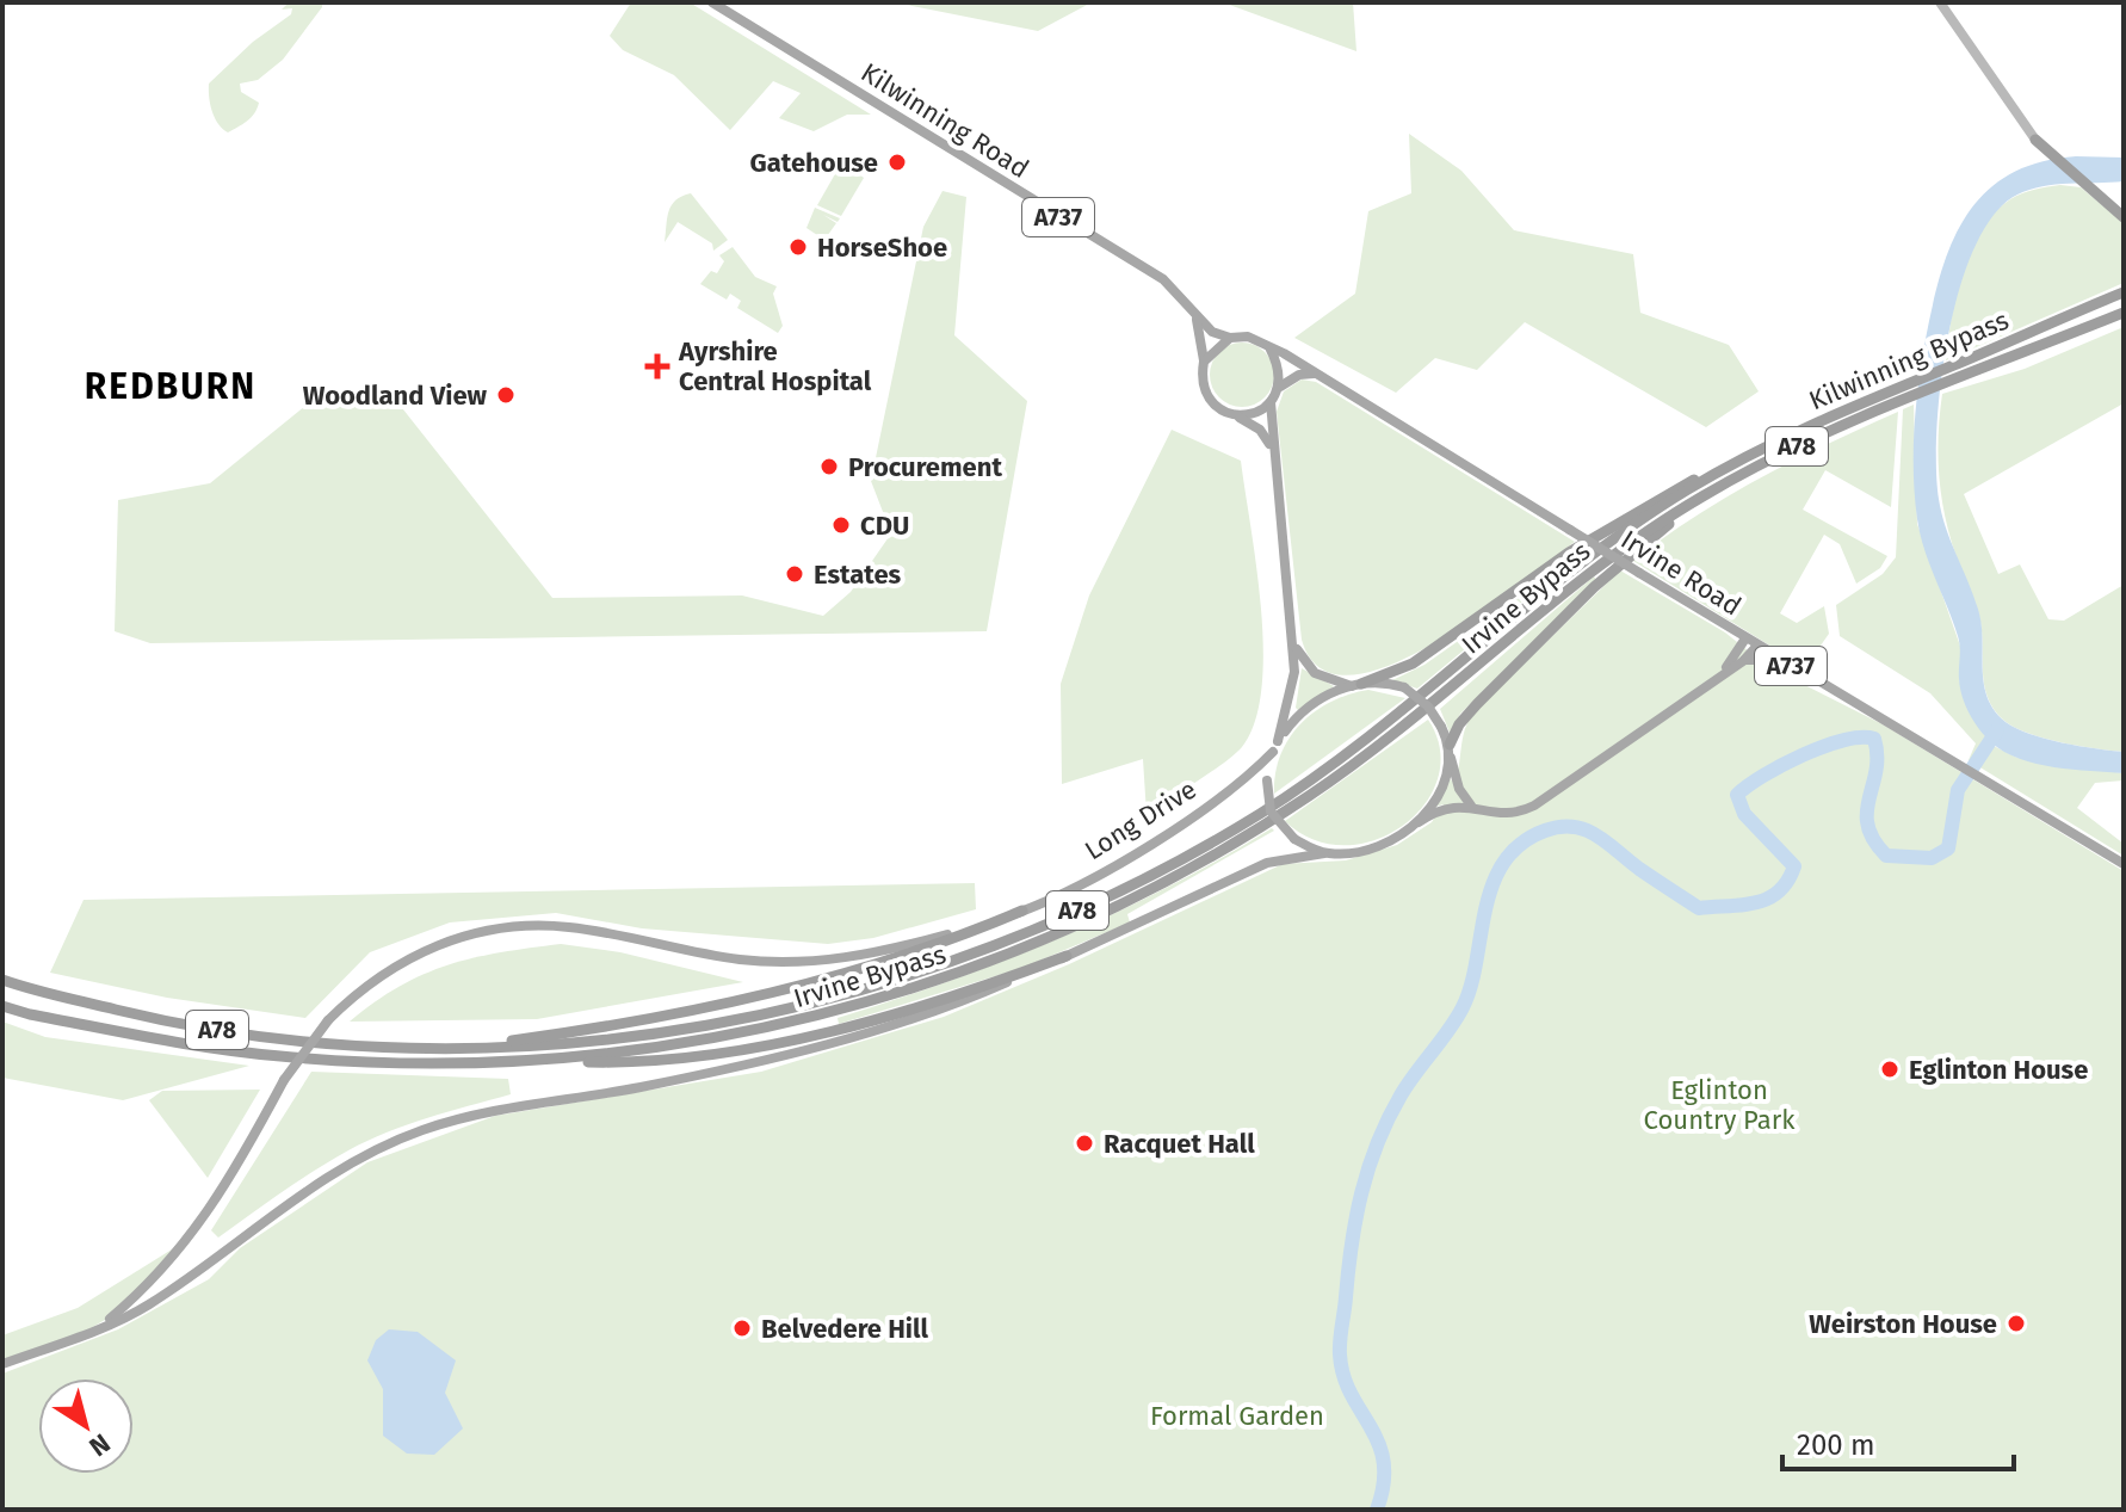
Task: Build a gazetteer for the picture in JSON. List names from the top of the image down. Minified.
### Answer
{"streets":{"highway":["Kilwinning Bypass","A78","Irvine Bypass"],"main road":["Kilwinning Road","A737","Irvine Road","Long Drive"]},"crossings":[["Kilwinning Road","A737"],["Kilwinning Road","Irvine Road"],["A737","Irvine Road"],["Kilwinning Bypass","Irvine Bypass"]],"districts":["REDBURN"],"parks":["Eglinton Country Park","Formal Garden"],"places":{"other":["Gatehouse","HorseShoe","Woodland View","Procurement","CDU","Estates","Eglinton House","Racquet Hall","Weirston House","Belvedere Hill"],"health":["Ayrshire Central Hospital"]},"scale_bar":"200 m","north":"bottom right"}
